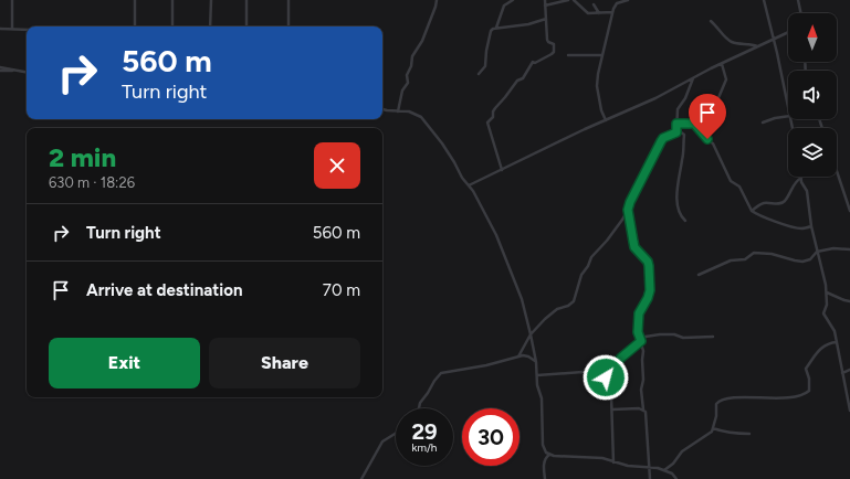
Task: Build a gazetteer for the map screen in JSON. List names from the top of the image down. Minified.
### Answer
{"north":"top","page":{"turn":["560 m","Turn right"],"heading":["2 min","630 m · 18:26"],"list":[{"name":"Turn right","value":"560 m"},{"name":"Arrive at destination","value":"70 m"}],"buttons":["Exit","Share"],"speed":"29 km/h","limit":"30"}}
